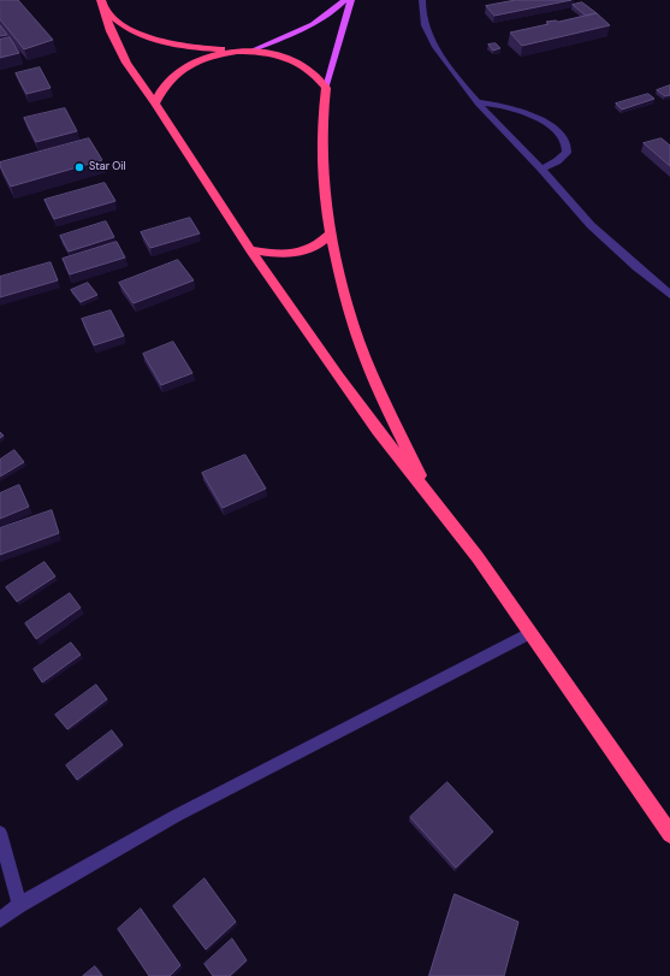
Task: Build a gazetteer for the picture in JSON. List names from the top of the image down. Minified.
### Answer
{"places":["Star Oil"]}
